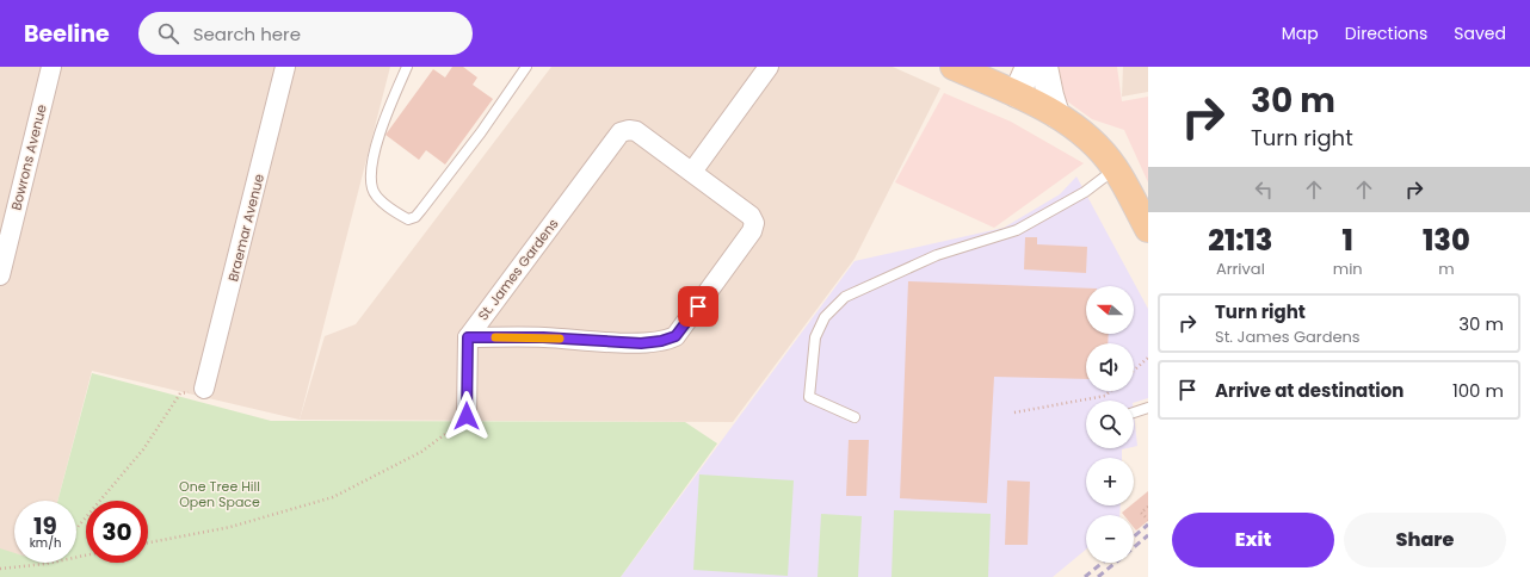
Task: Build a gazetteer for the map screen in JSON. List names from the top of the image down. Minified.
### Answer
{"streets":{"street":["Bowrons Avenue","Braemar Avenue","St. James Gardens"]},"parks":["One Tree Hill Open Space"],"north":"left","page":{"header":"Beeline","search":"Search here","nav":["Map","Directions","Saved"],"turn":["30 m","Turn right"],"eta":["21:13","Arrival","1","min","130","m"],"map_buttons":["+","−"],"list":[{"name":"Turn right","note":"St. James Gardens","value":"30 m"},{"name":"Arrive at destination","value":"100 m"}],"speed":"19 km/h","limit":"30","buttons":["Exit","Share"]}}
